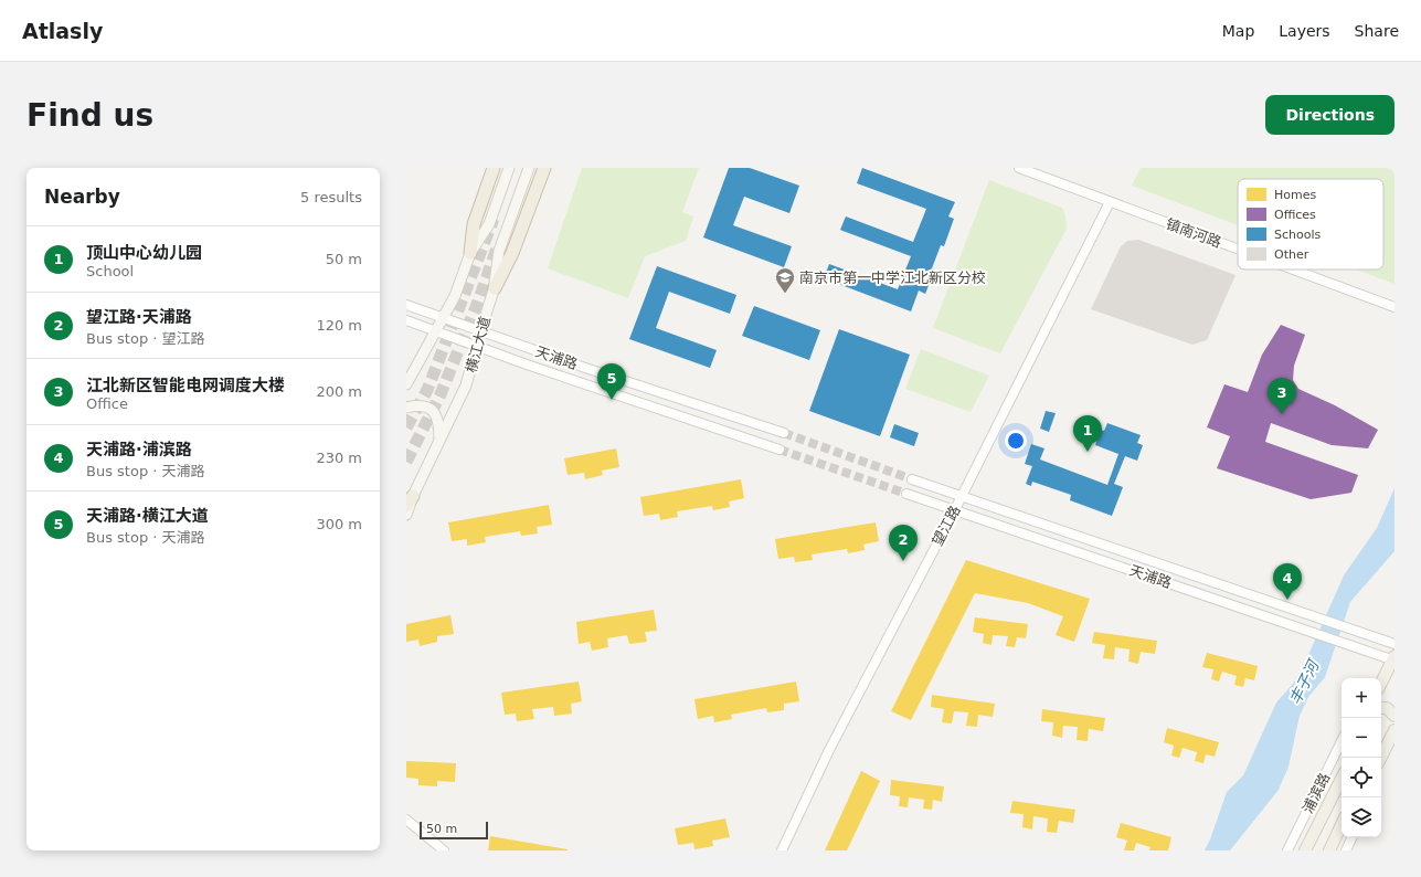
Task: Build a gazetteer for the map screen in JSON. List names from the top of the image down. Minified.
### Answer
{"streets":{"main road":["横江大道","浦滨路"],"street":["镇南河路","天浦路","望江路"]},"crossings":[["镇南河路","望江路"],["横江大道","天浦路"],["天浦路","望江路"]],"water":["丰子河"],"places":{"school or university":["南京市第一中学江北新区分校"]},"legend":["Homes","Offices","Schools","Other"],"scale_bar":"50 m","page":{"header":"Atlasly","nav":["Map","Layers","Share"],"buttons":"Directions","title":"Find us","heading":["Nearby","5 results"],"list":[{"mark":"1","name":"顶山中心幼儿园","note":"School","value":"50 m"},{"mark":"2","name":"望江路·天浦路","note":"Bus stop · 望江路","value":"120 m"},{"mark":"3","name":"江北新区智能电网调度大楼","note":"Office","value":"200 m"},{"mark":"4","name":"天浦路·浦滨路","note":"Bus stop · 天浦路","value":"230 m"},{"mark":"5","name":"天浦路·横江大道","note":"Bus stop · 天浦路","value":"300 m"}],"pins":["5","3","1","2","4"],"map_buttons":["+","−"],"scale":"50 m"}}
